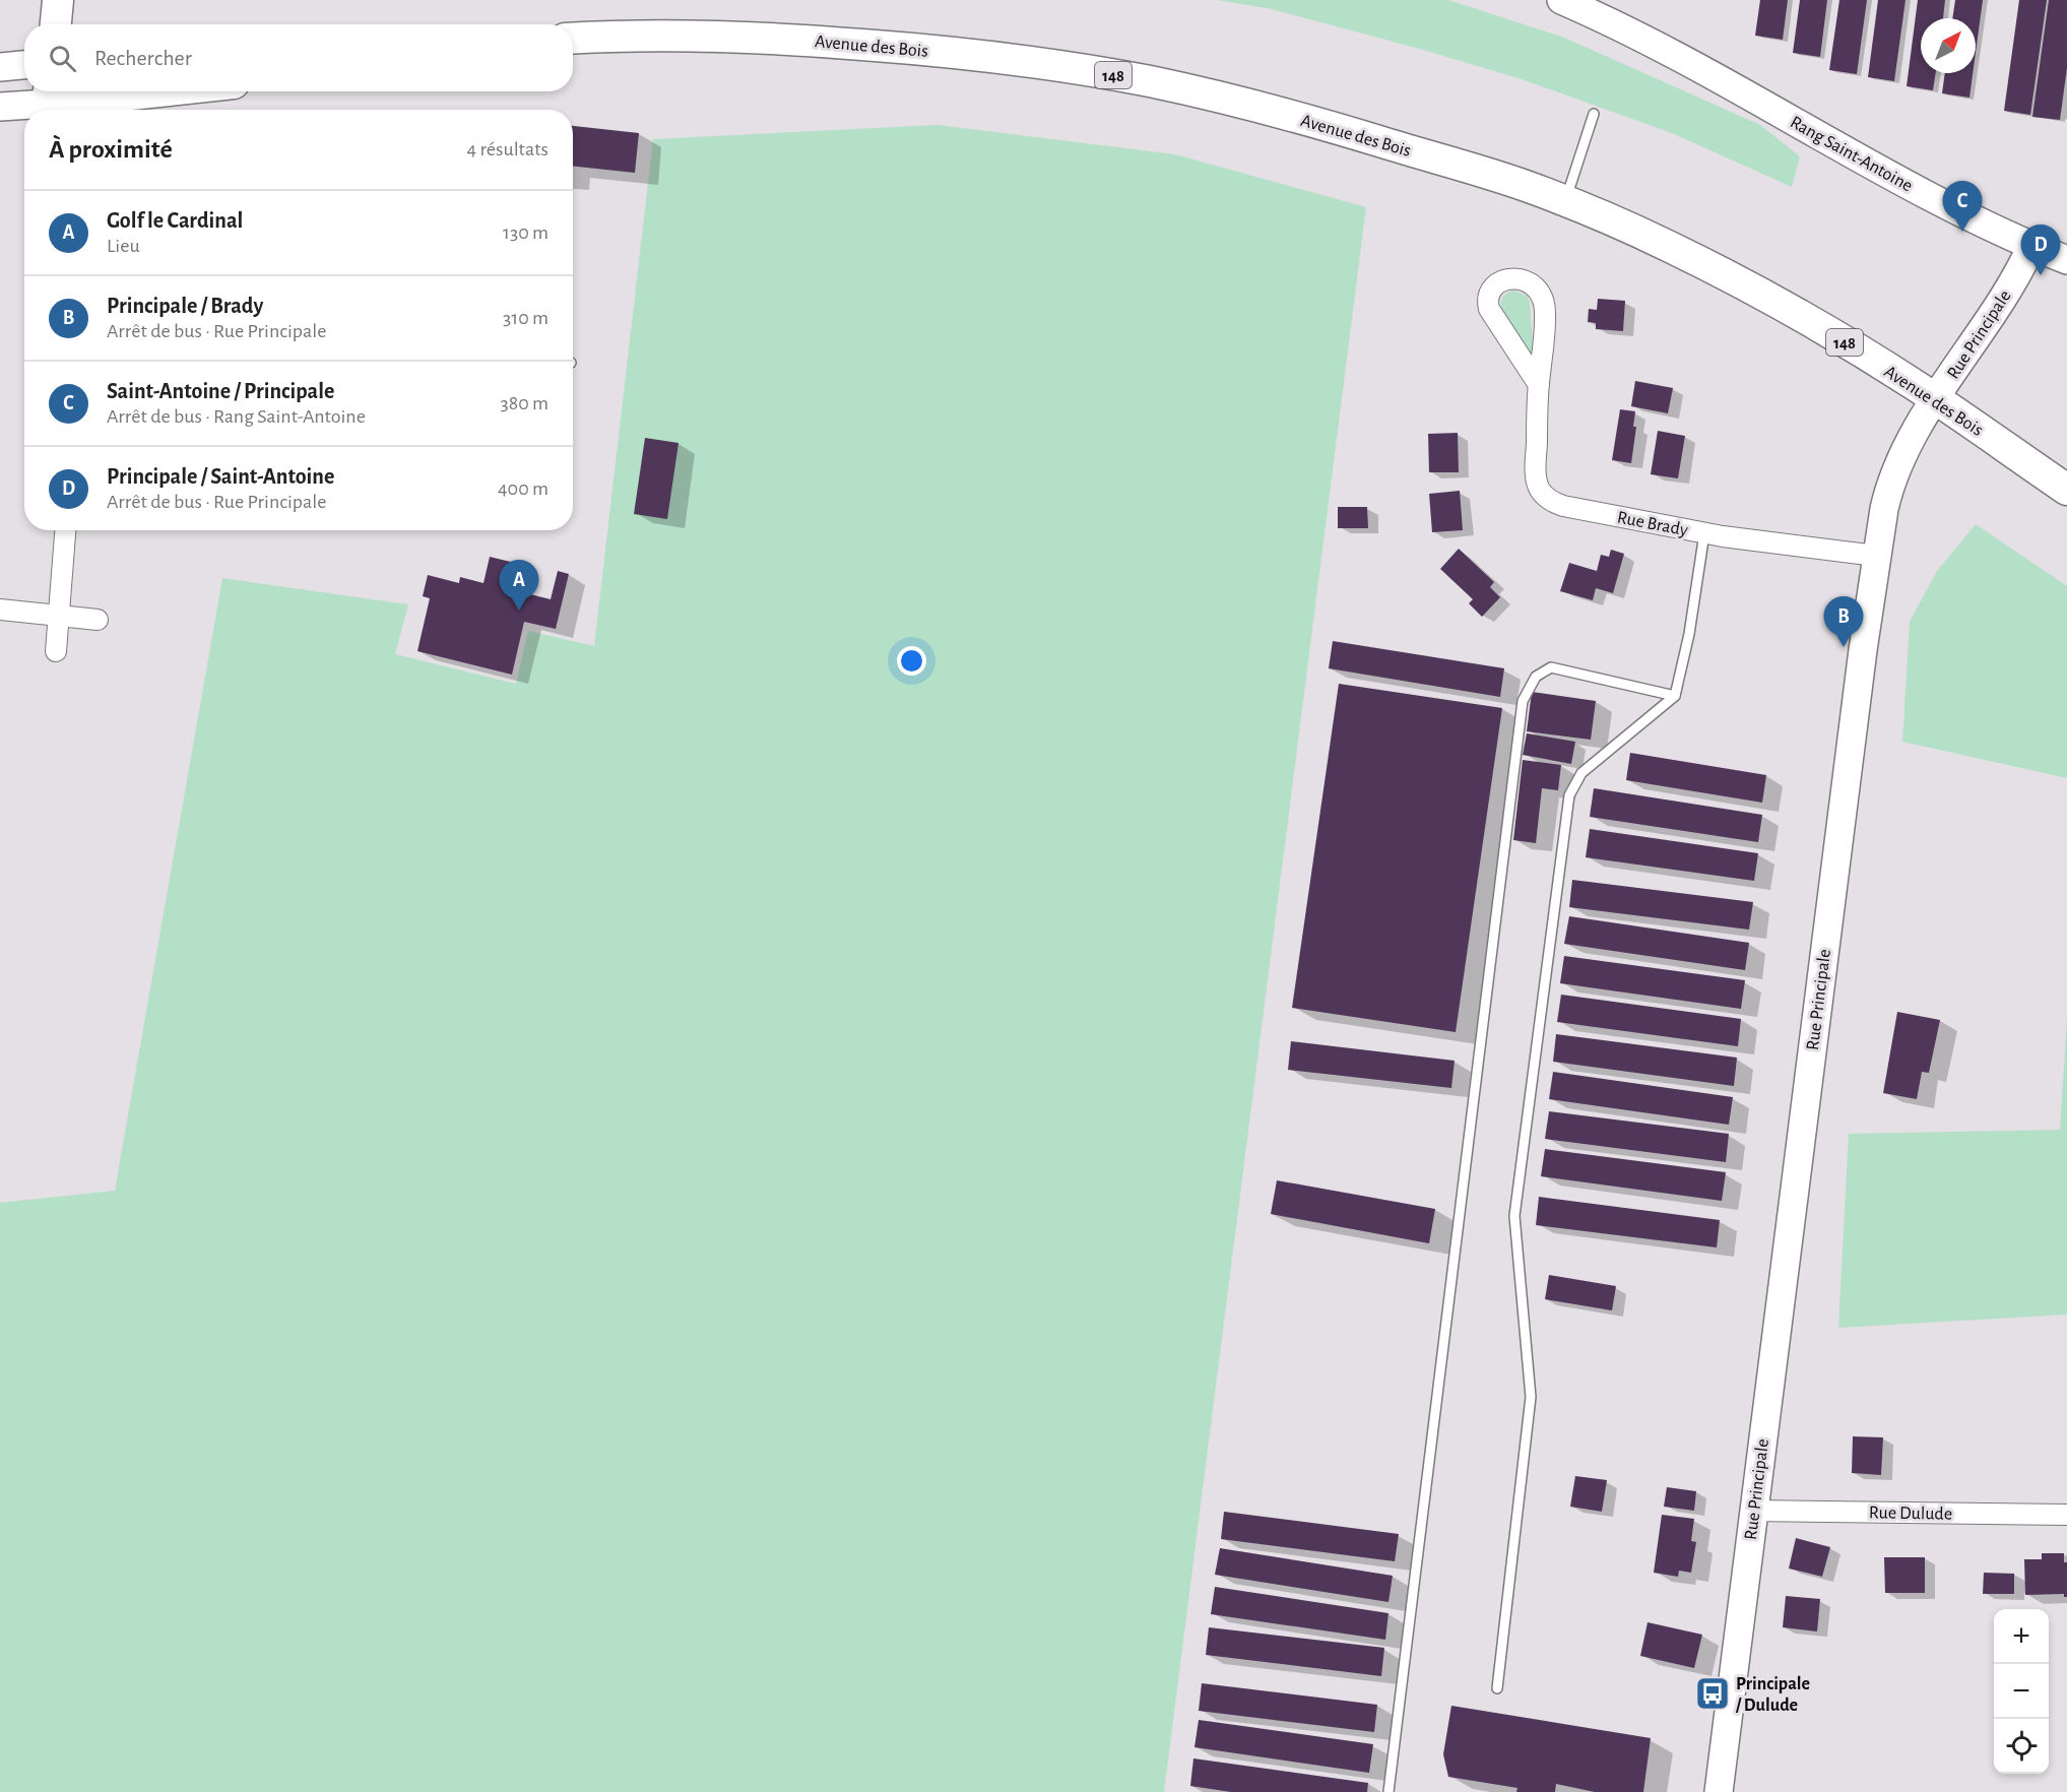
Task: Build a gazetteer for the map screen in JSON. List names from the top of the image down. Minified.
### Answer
{"streets":{"main road":["Avenue des Bois","148"],"street":["Rang Saint-Antoine","Rue Principale","Rue Brady","Rue Dulude"]},"crossings":[["Avenue des Bois","Rue Principale"],["Rang Saint-Antoine","Rue Principale"],["Rue Principale","Rue Brady"],["Rue Principale","Rue Dulude"]],"places":{"bus stop":["Principale / Dulude"]},"north":"top right","page":{"search":"Rechercher","heading":["À proximité","4 résultats"],"pins":["C","D","A","B"],"list":[{"mark":"A","name":"Golf le Cardinal","note":"Lieu","value":"130 m"},{"mark":"B","name":"Principale / Brady","note":"Arrêt de bus · Rue Principale","value":"310 m"},{"mark":"C","name":"Saint-Antoine / Principale","note":"Arrêt de bus · Rang Saint-Antoine","value":"380 m"},{"mark":"D","name":"Principale / Saint-Antoine","note":"Arrêt de bus · Rue Principale","value":"400 m"}],"map_buttons":["+","−"]}}
